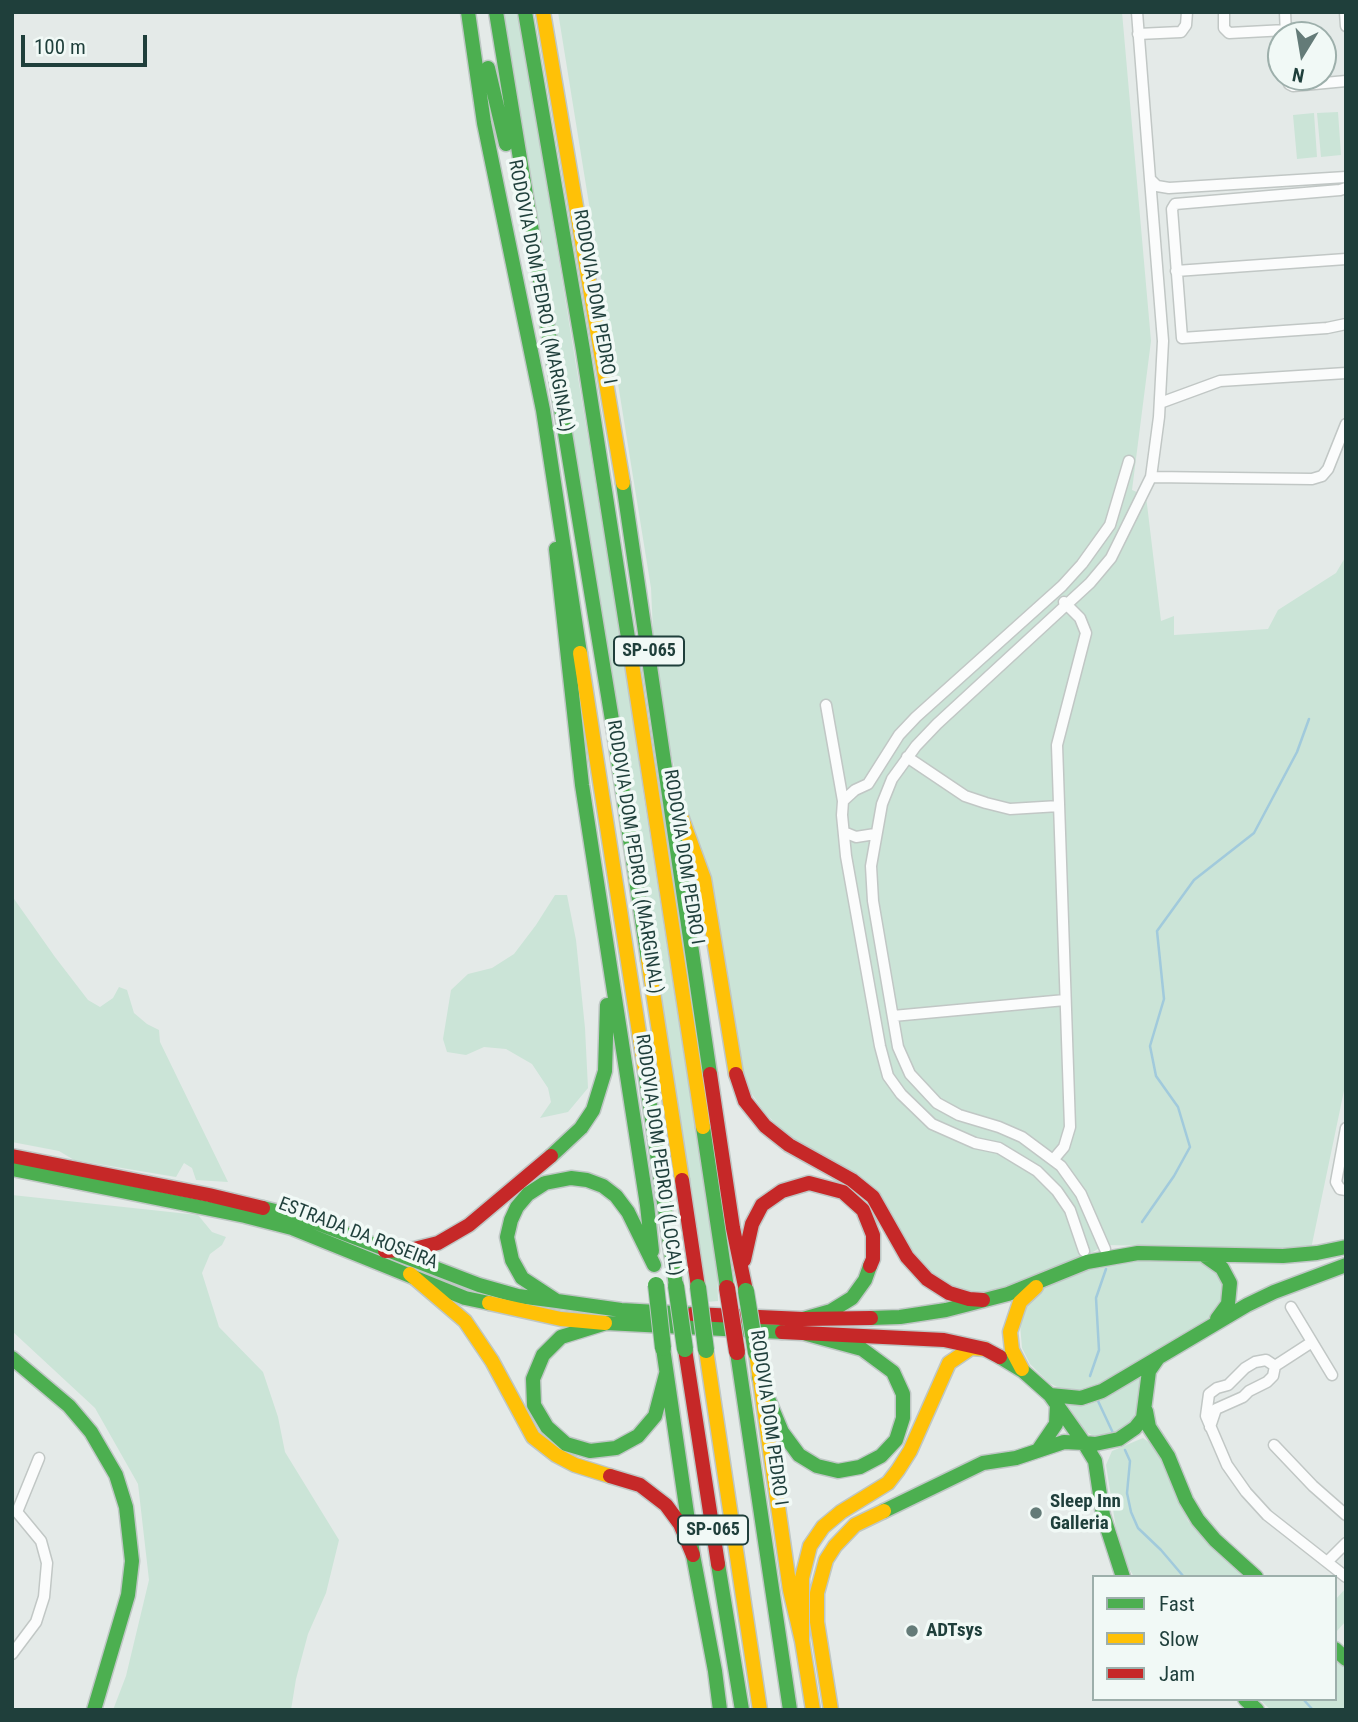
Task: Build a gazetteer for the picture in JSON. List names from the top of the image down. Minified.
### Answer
{"streets":{"main road":["RODOVIA DOM PEDRO I (MARGINAL)","RODOVIA DOM PEDRO I","SP-065","RODOVIA DOM PEDRO I (LOCAL)","ESTRADA DA ROSEIRA"]},"crossings":[["RODOVIA DOM PEDRO I (MARGINAL)","RODOVIA DOM PEDRO I (LOCAL)"]],"places":["Sleep Inn Galleria","ADTsys"],"legend":["Fast","Slow","Jam"],"scale_bar":"100 m","north":"bottom"}
